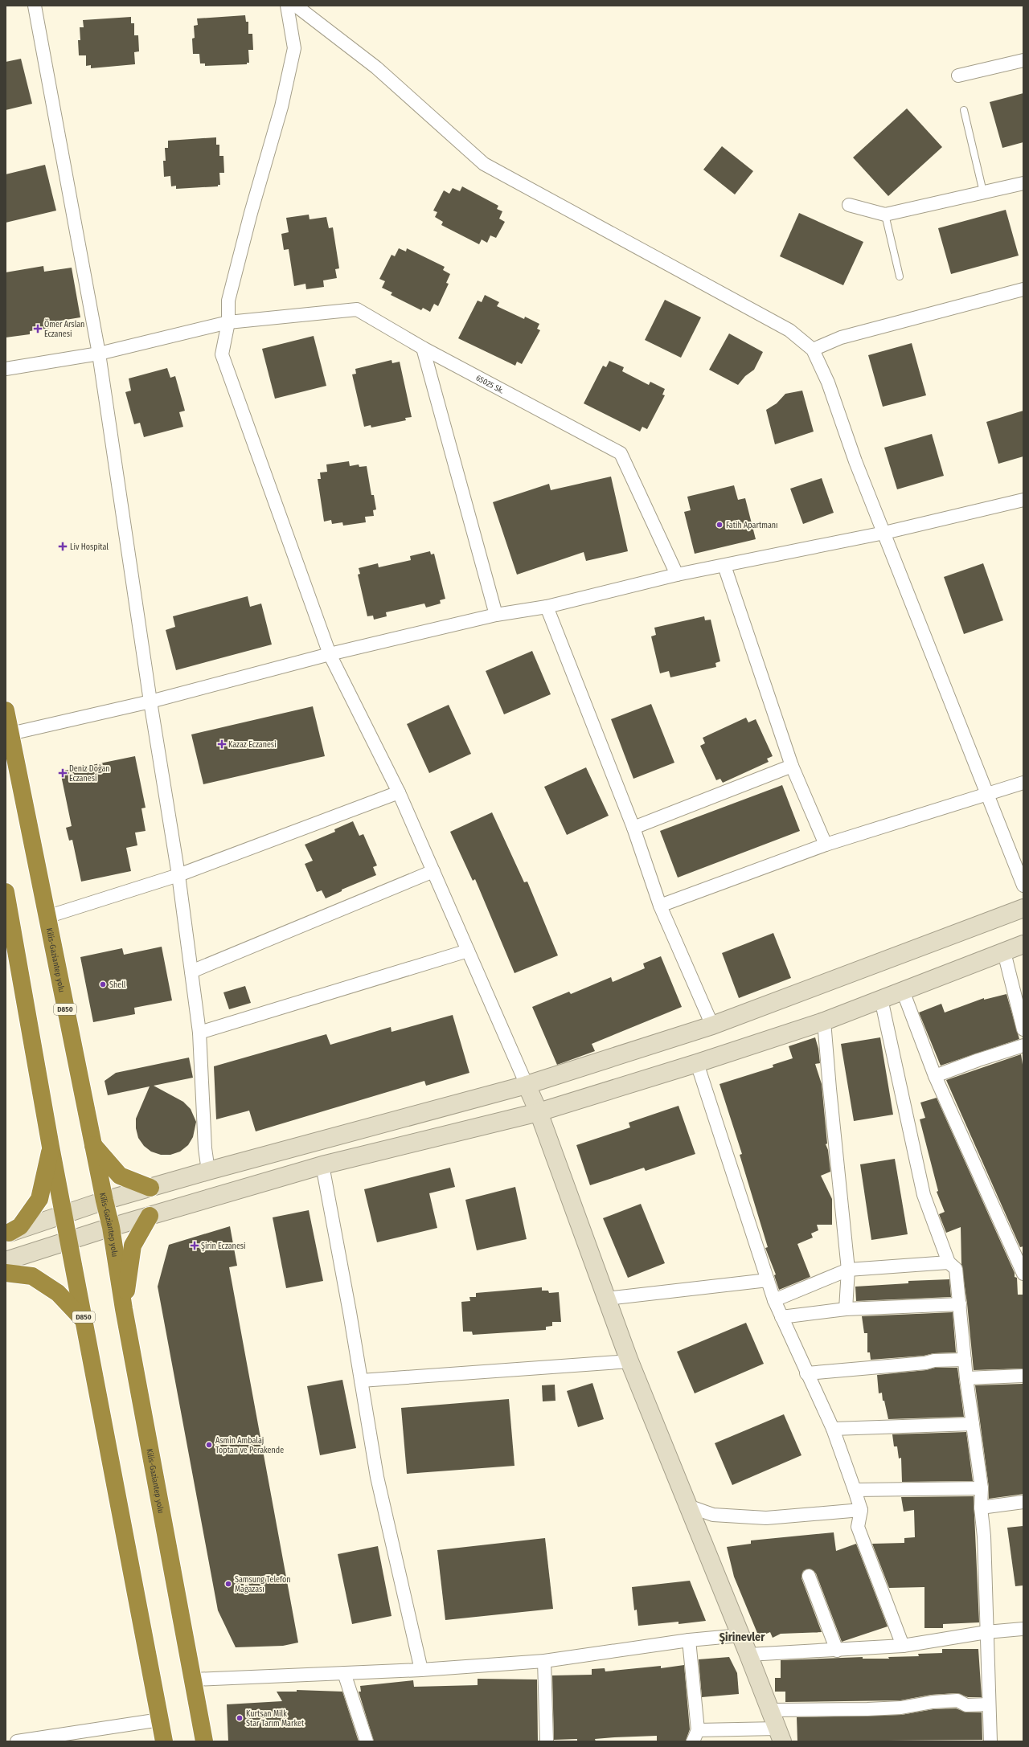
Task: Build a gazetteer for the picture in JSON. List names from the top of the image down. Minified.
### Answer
{"streets":{"highway":["Kilis-Gaziantep yolu","D850"],"street":["65025 Sk."]},"districts":["Şirinevler"],"places":{"health":["Ömer Arslan Eczanesi","Liv Hospital","Kazaz Eczanesi","Deniz Doğan Eczanesi","Şirin Eczanesi"],"other":["Fatih Apartmanı","Shell","Asmin Ambalaj Toptan ve Perakende","Samsung Telefon Mağazası","Kurtsan Milk Star Tarım Market"]}}
